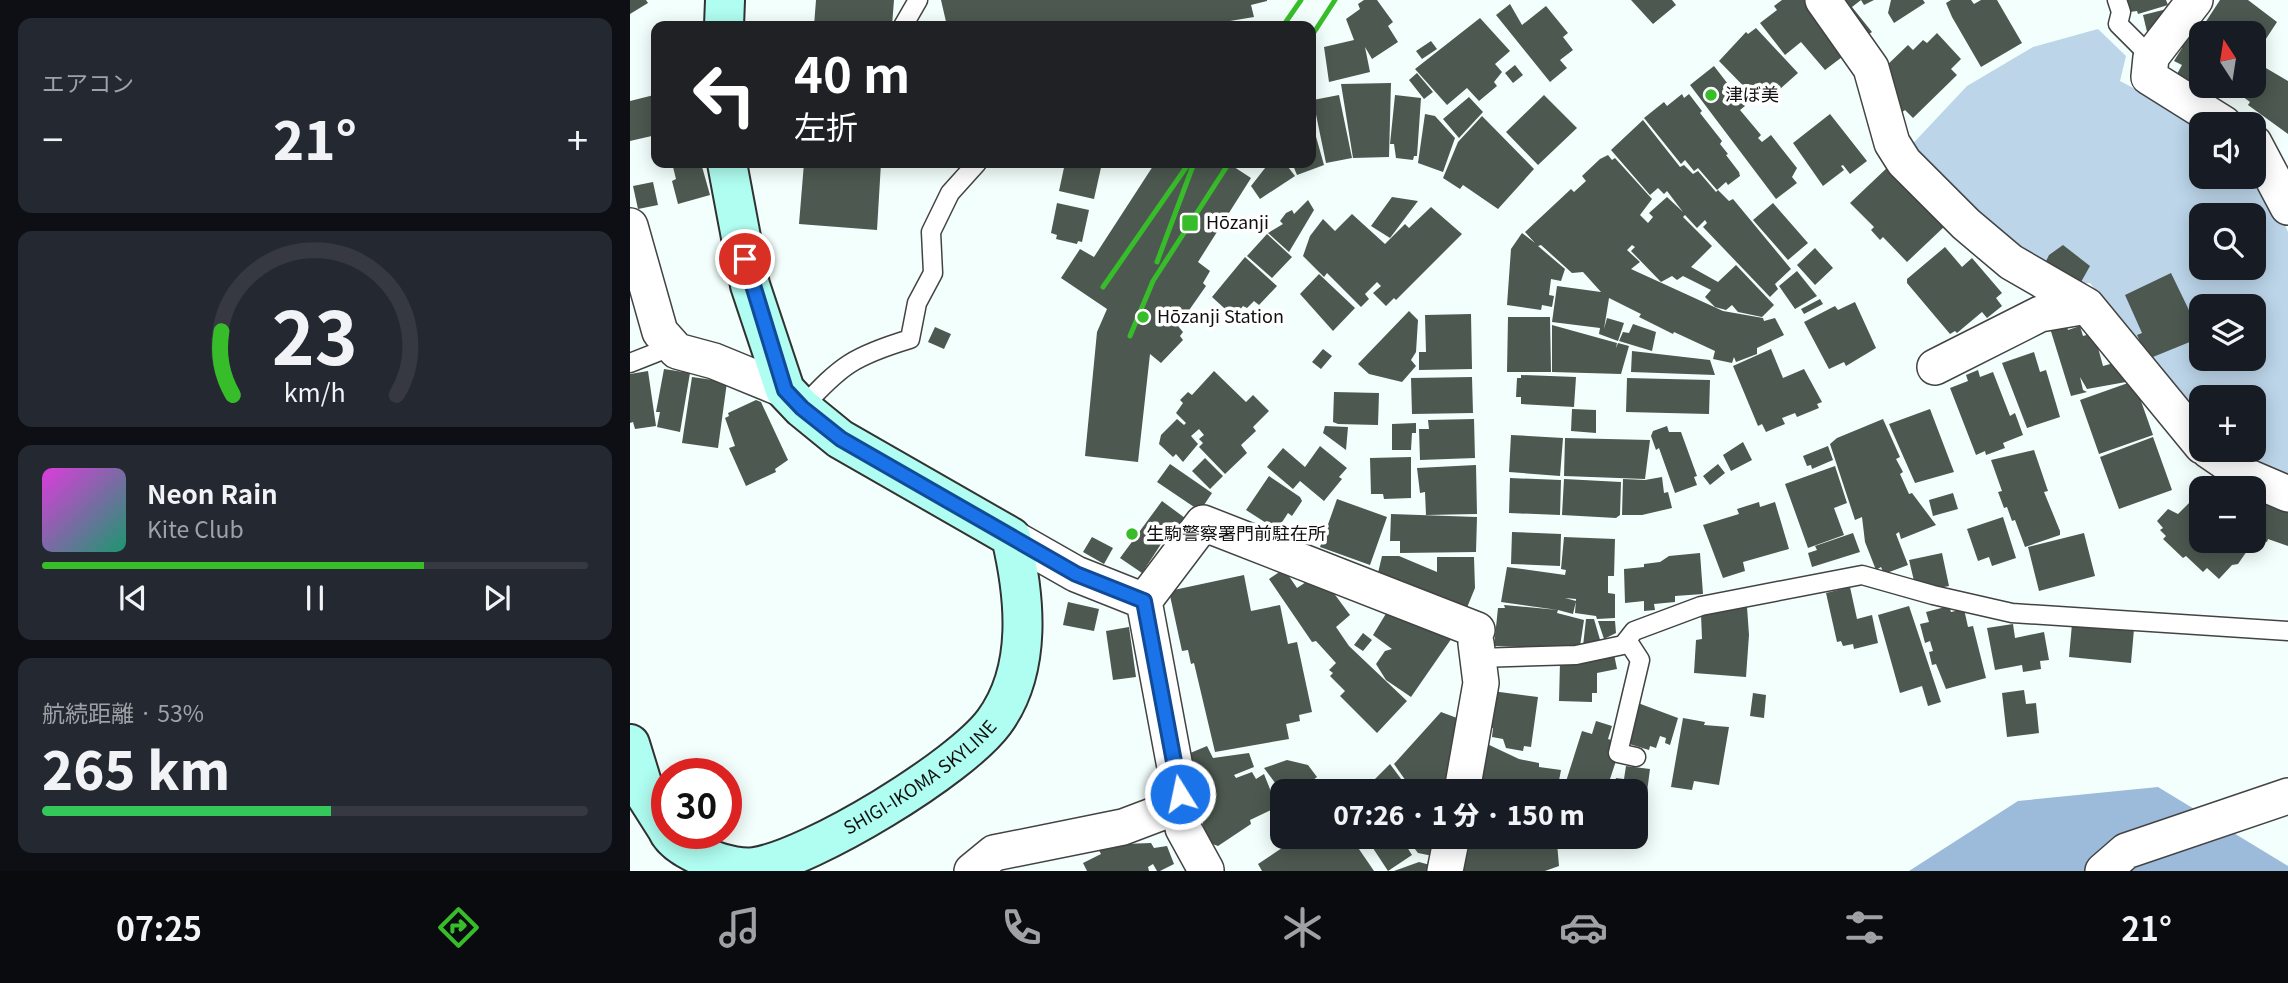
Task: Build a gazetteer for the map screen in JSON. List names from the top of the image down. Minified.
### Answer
{"streets":{"street":["SHIGI-IKOMA SKYLINE"]},"places":{"other":["津ぼ美","Hōzanji Station","生駒警察署門前駐在所"],"transit":["Hōzanji"]},"north":"top","page":{"tile":["エアコン",["航続距離 · 53%","265 km"]],"map_buttons":["+","−"],"turn":["40 m","左折"],"heat":["−","21°","+"],"song":["Neon Rain","Kite Club"],"limit":"30","trip":"07:26 · 1 分 · 150 m","tabs":["07:25","21°"],"gauge":["23","km/h"]}}
